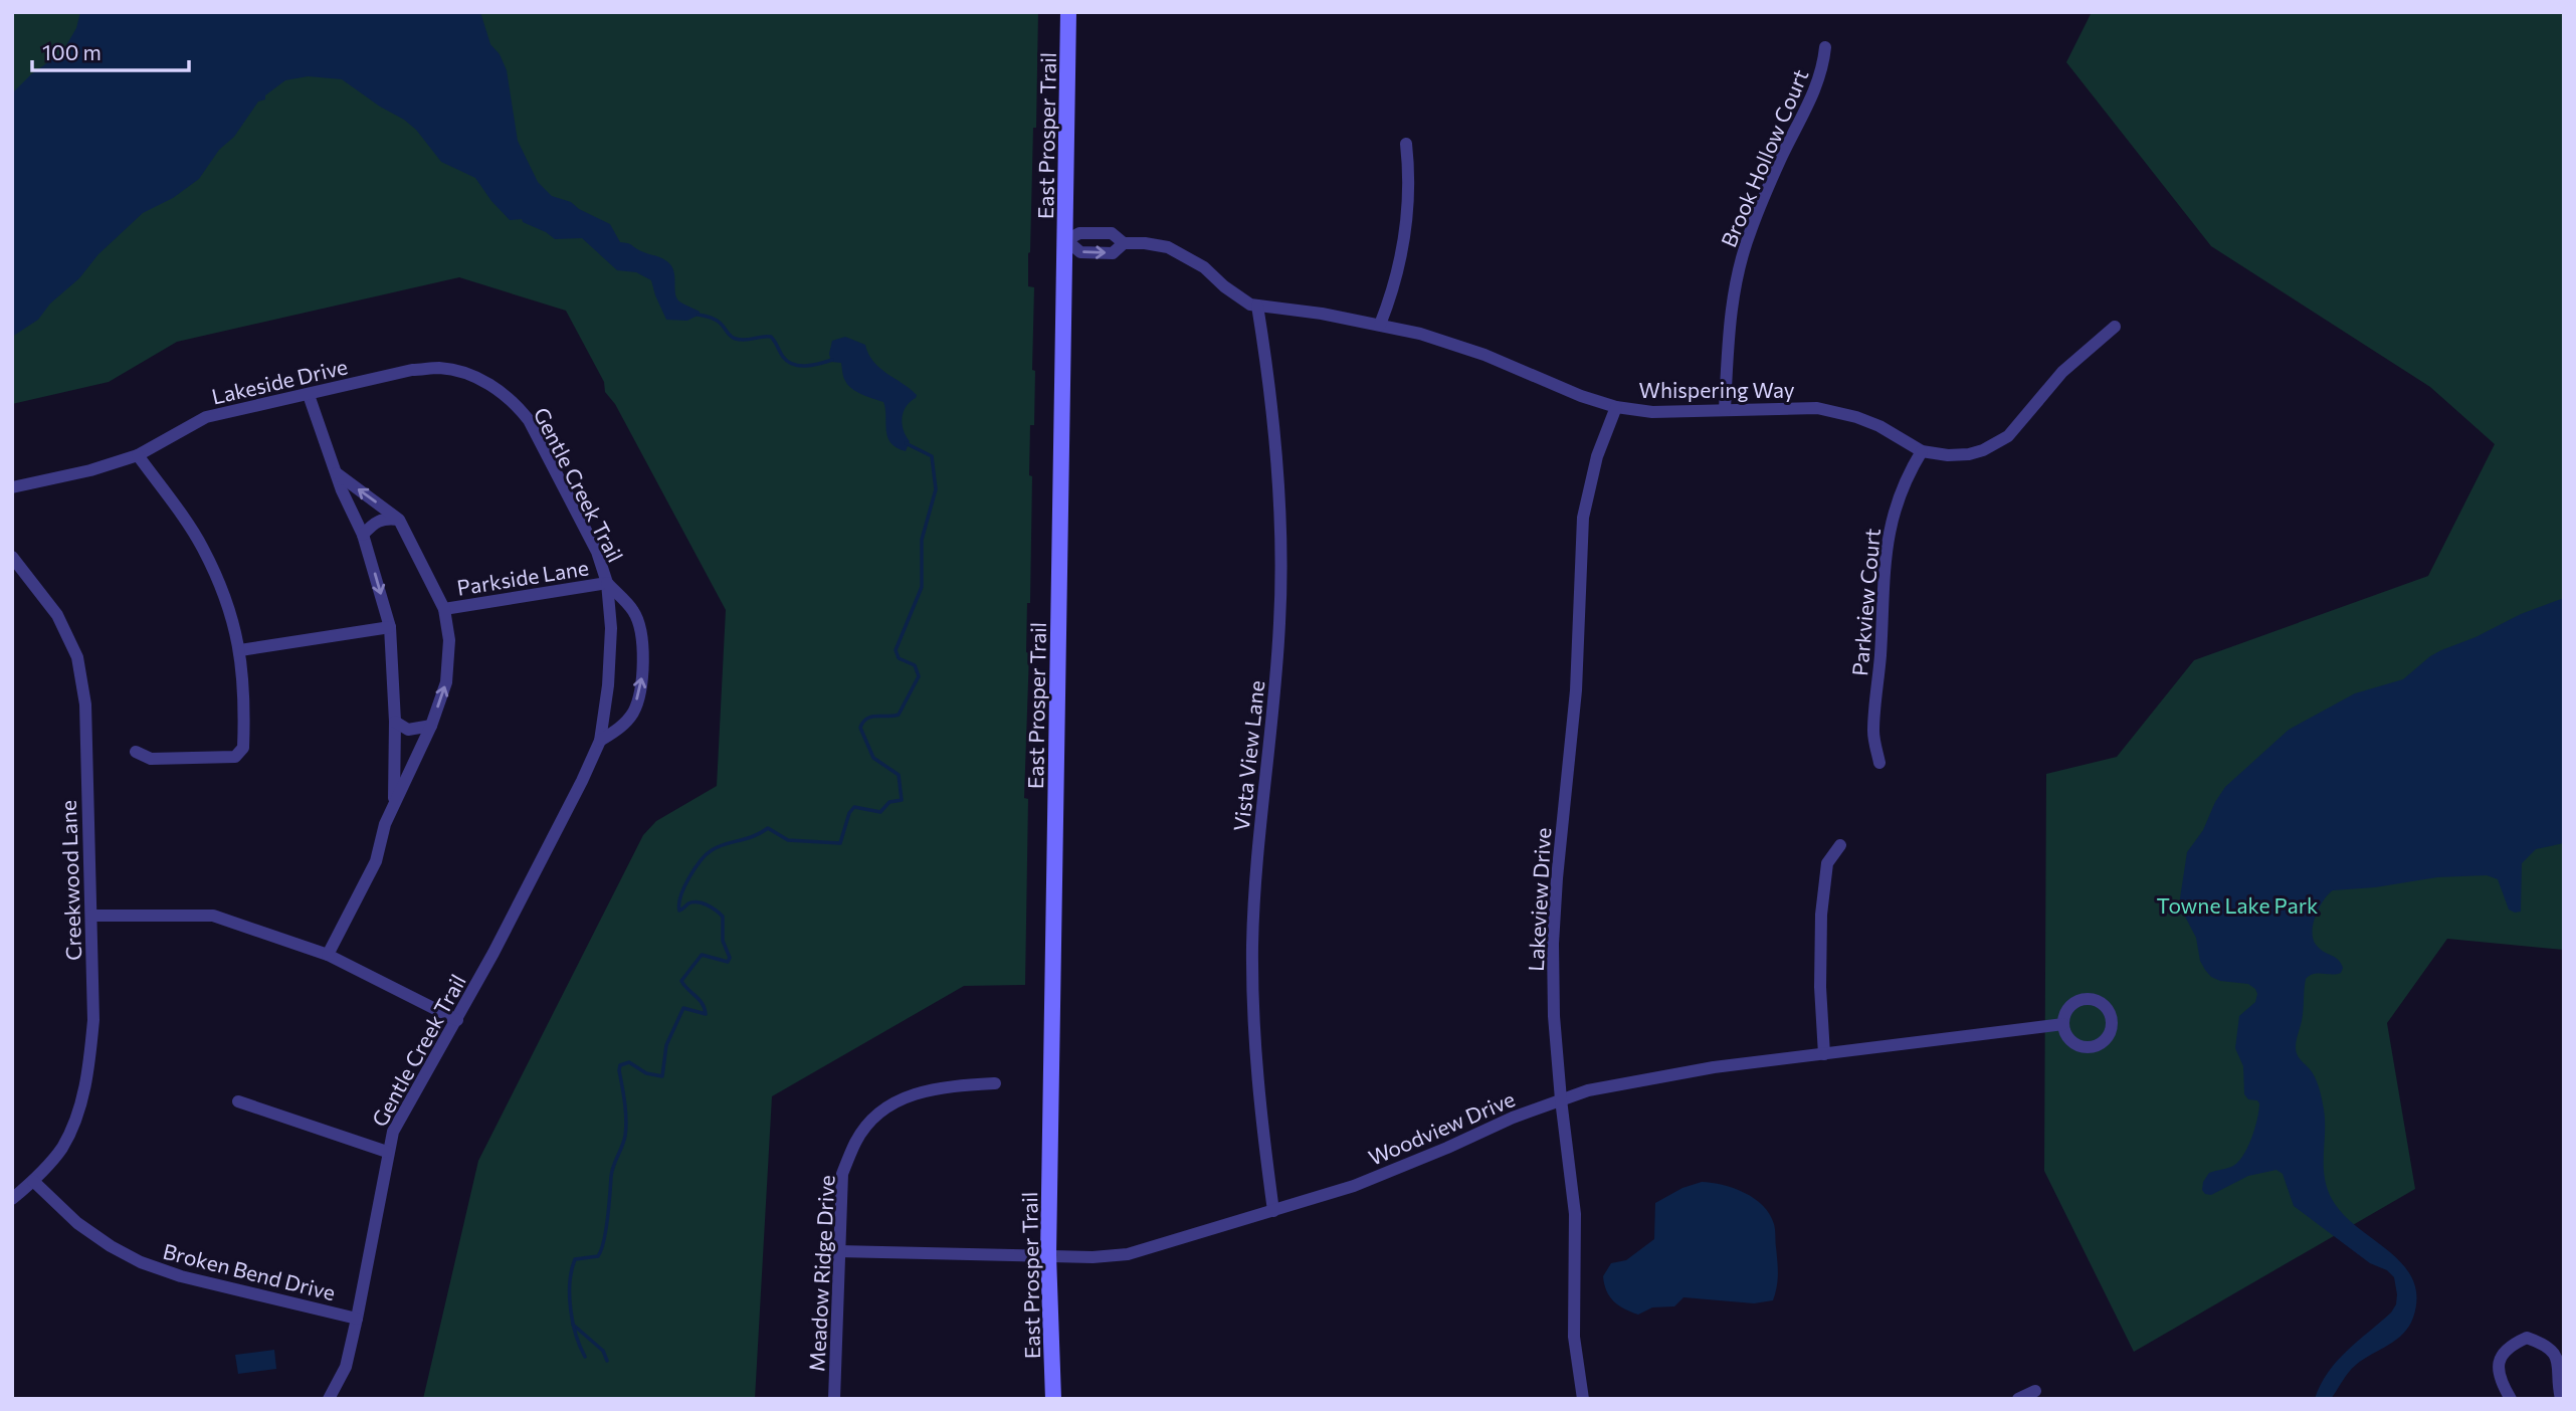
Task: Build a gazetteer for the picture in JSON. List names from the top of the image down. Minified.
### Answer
{"streets":{"main road":["East Prosper Trail"],"street":["Brook Hollow Court","Lakeside Drive","Whispering Way","Gentle Creek Trail","Parkside Lane","Parkview Court","Vista View Lane","Creekwood Lane","Lakeview Drive","Woodview Drive","Broken Bend Drive","Meadow Ridge Drive"]},"crossings":[["East Prosper Trail","Whispering Way"],["East Prosper Trail","Woodview Drive"],["Brook Hollow Court","Whispering Way"],["Lakeside Drive","Gentle Creek Trail"],["Whispering Way","Parkview Court"],["Whispering Way","Vista View Lane"],["Whispering Way","Lakeview Drive"],["Gentle Creek Trail","Parkside Lane"],["Gentle Creek Trail","Broken Bend Drive"],["Vista View Lane","Woodview Drive"],["Creekwood Lane","Broken Bend Drive"],["Lakeview Drive","Woodview Drive"],["Woodview Drive","Meadow Ridge Drive"]],"parks":["Towne Lake Park"],"scale_bar":"100 m"}
